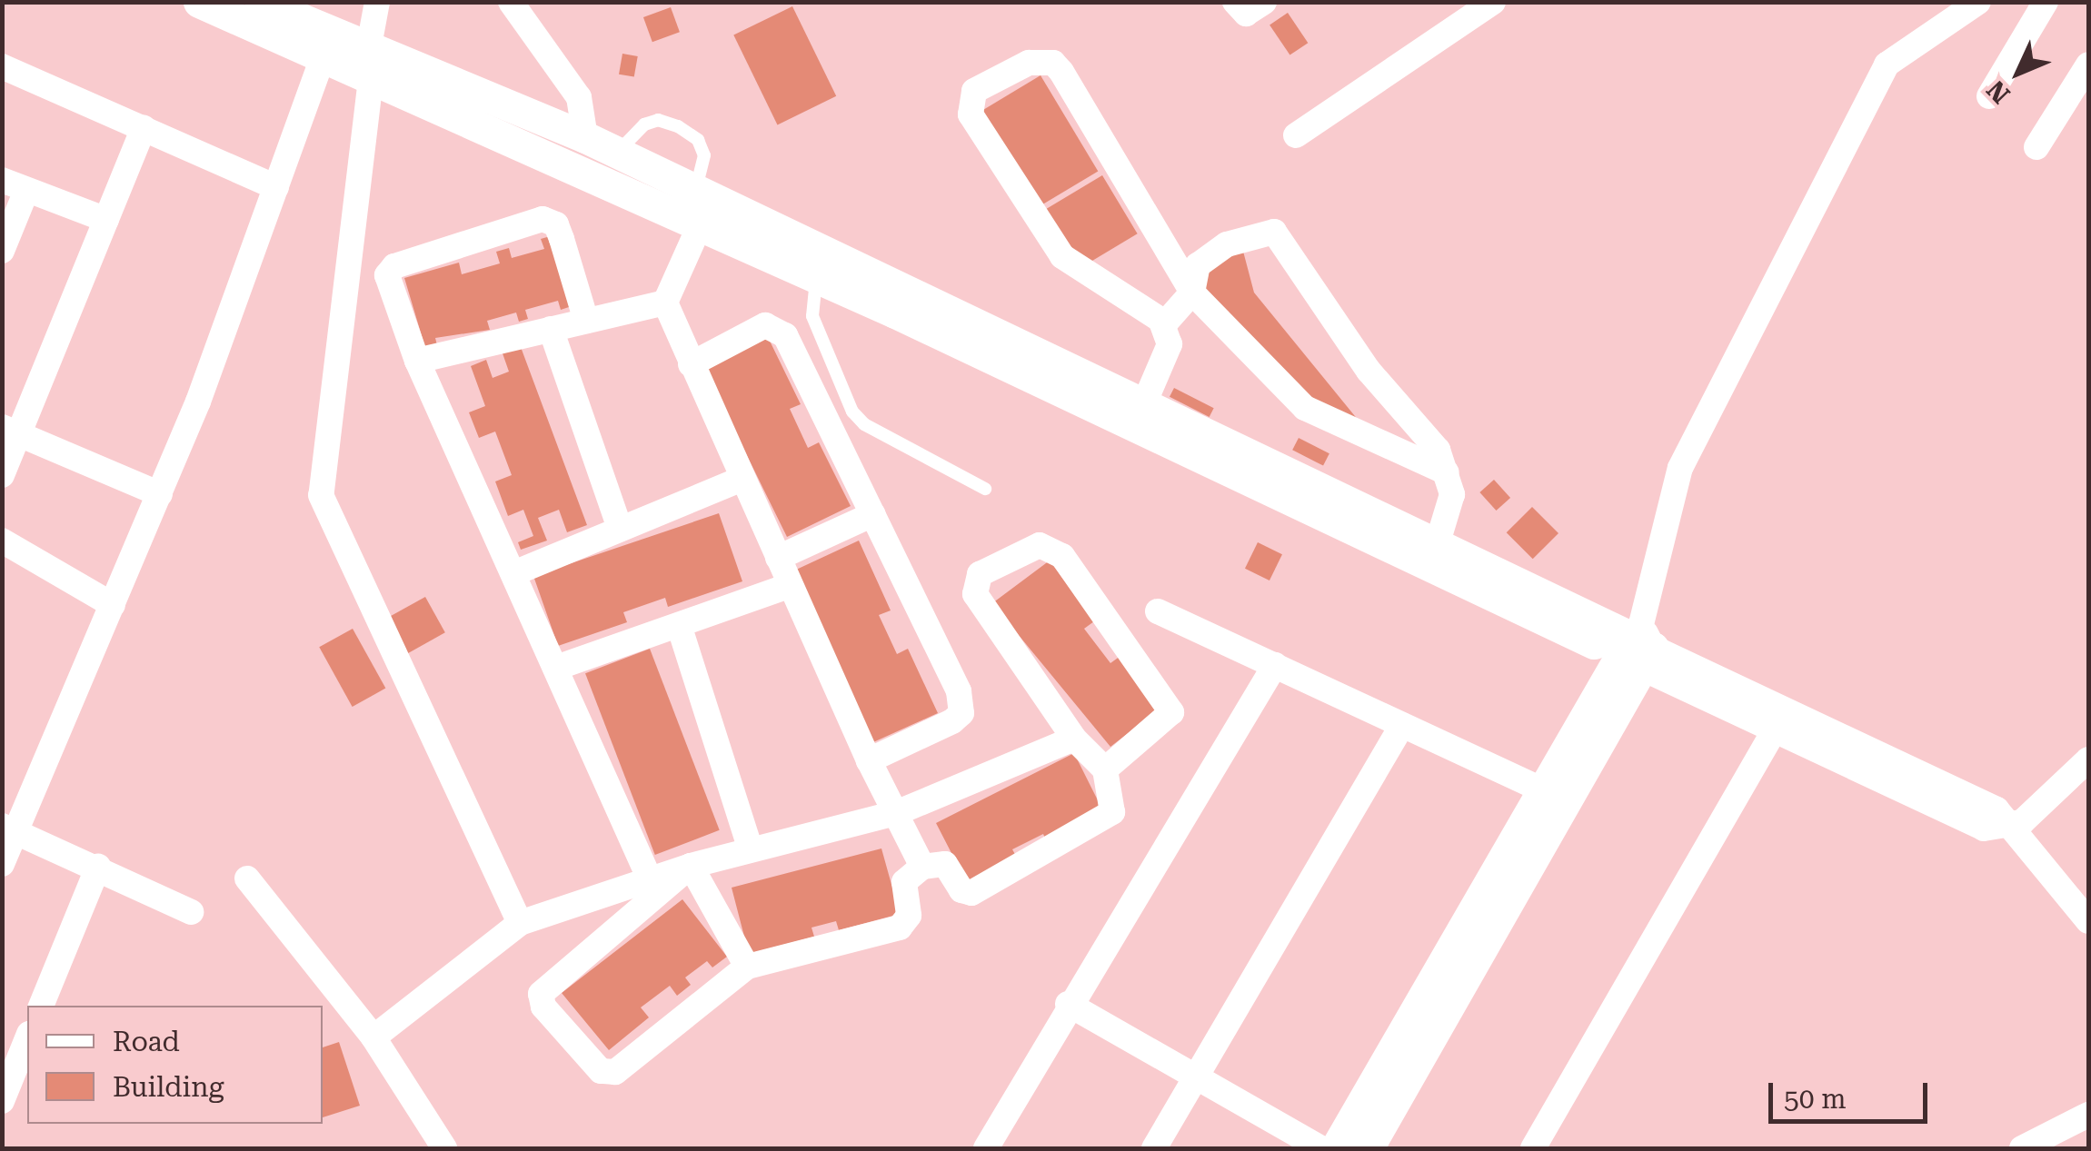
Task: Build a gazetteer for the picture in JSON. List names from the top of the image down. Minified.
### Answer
{"legend":["Road","Building"],"scale_bar":"50 m","north":"bottom left"}
